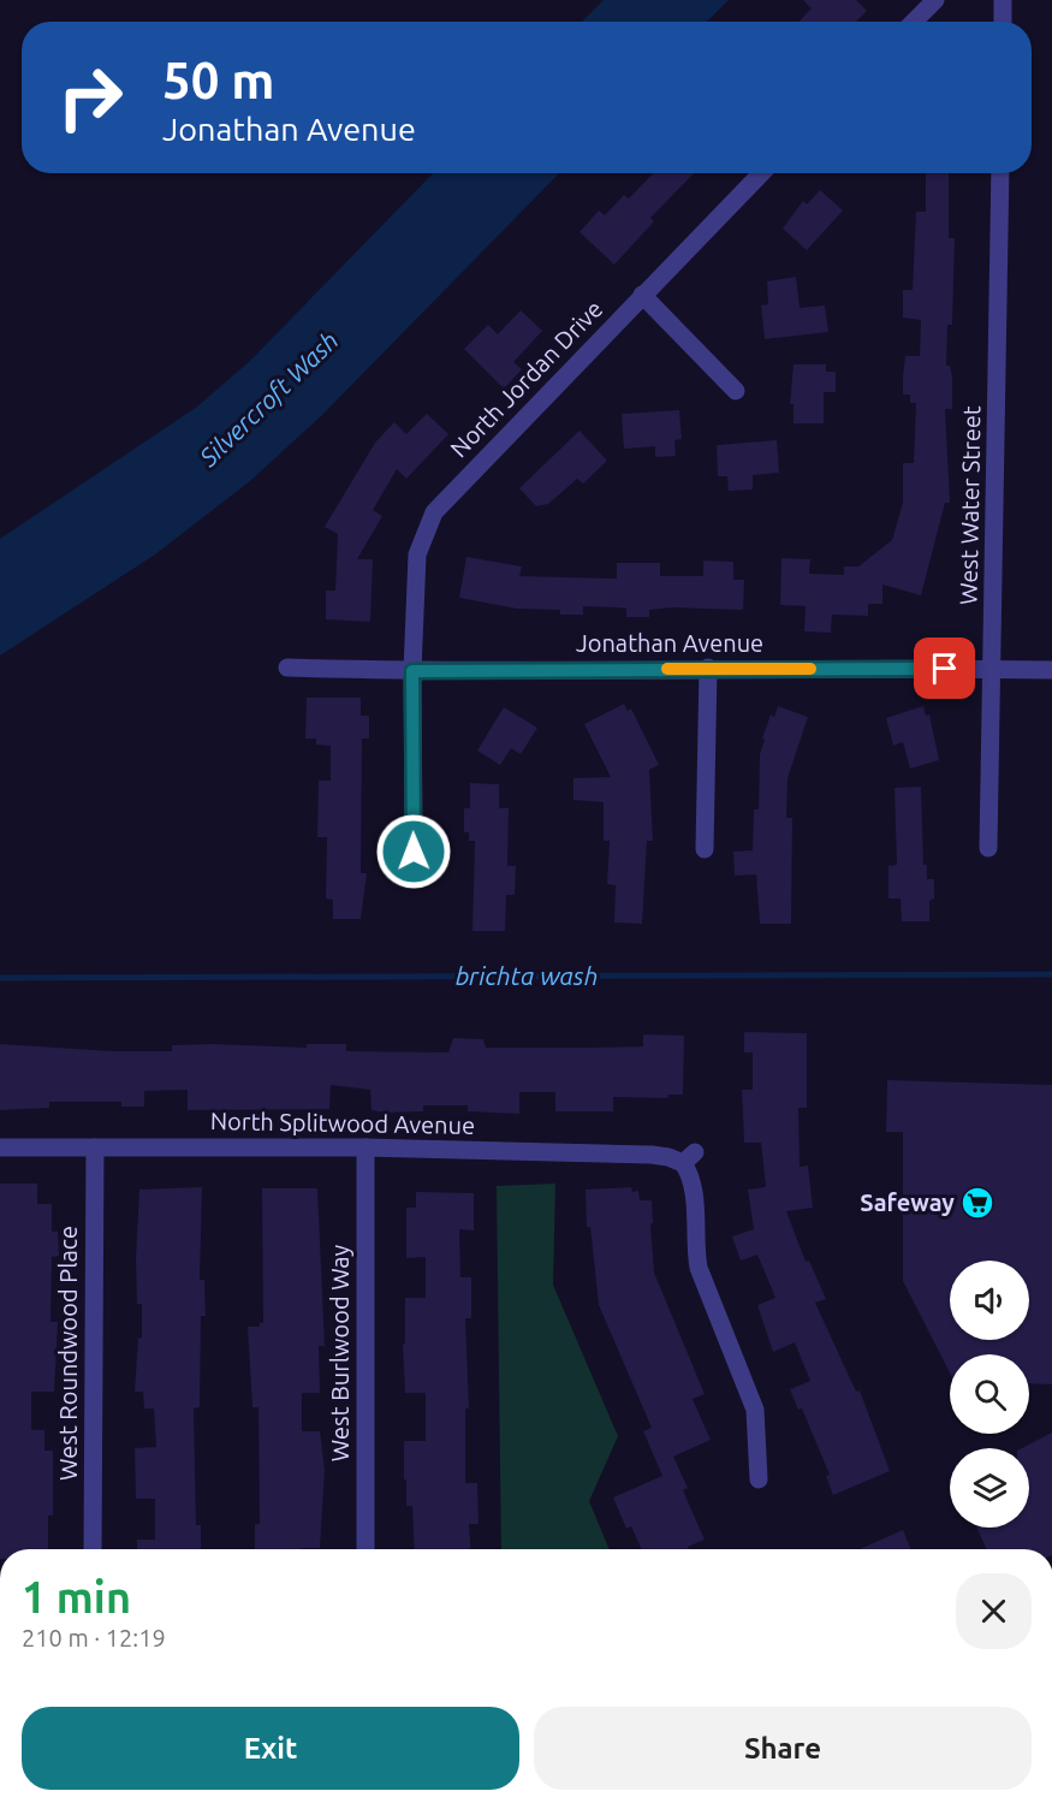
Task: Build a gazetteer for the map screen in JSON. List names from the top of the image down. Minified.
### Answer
{"streets":{"street":["North Jordan Drive","West Water Street","Jonathan Avenue","North Splitwood Avenue","West Roundwood Place","West Burlwood Way"]},"crossings":[["North Jordan Drive","Jonathan Avenue"],["West Water Street","Jonathan Avenue"],["North Splitwood Avenue","West Roundwood Place"],["North Splitwood Avenue","West Burlwood Way"]],"water":["Silvercroft Wash","brichta wash"],"places":{"supermarket":["Safeway"]},"page":{"turn":["50 m","Jonathan Avenue"],"heading":["1 min","210 m · 12:19"],"buttons":["Exit","Share"]}}
